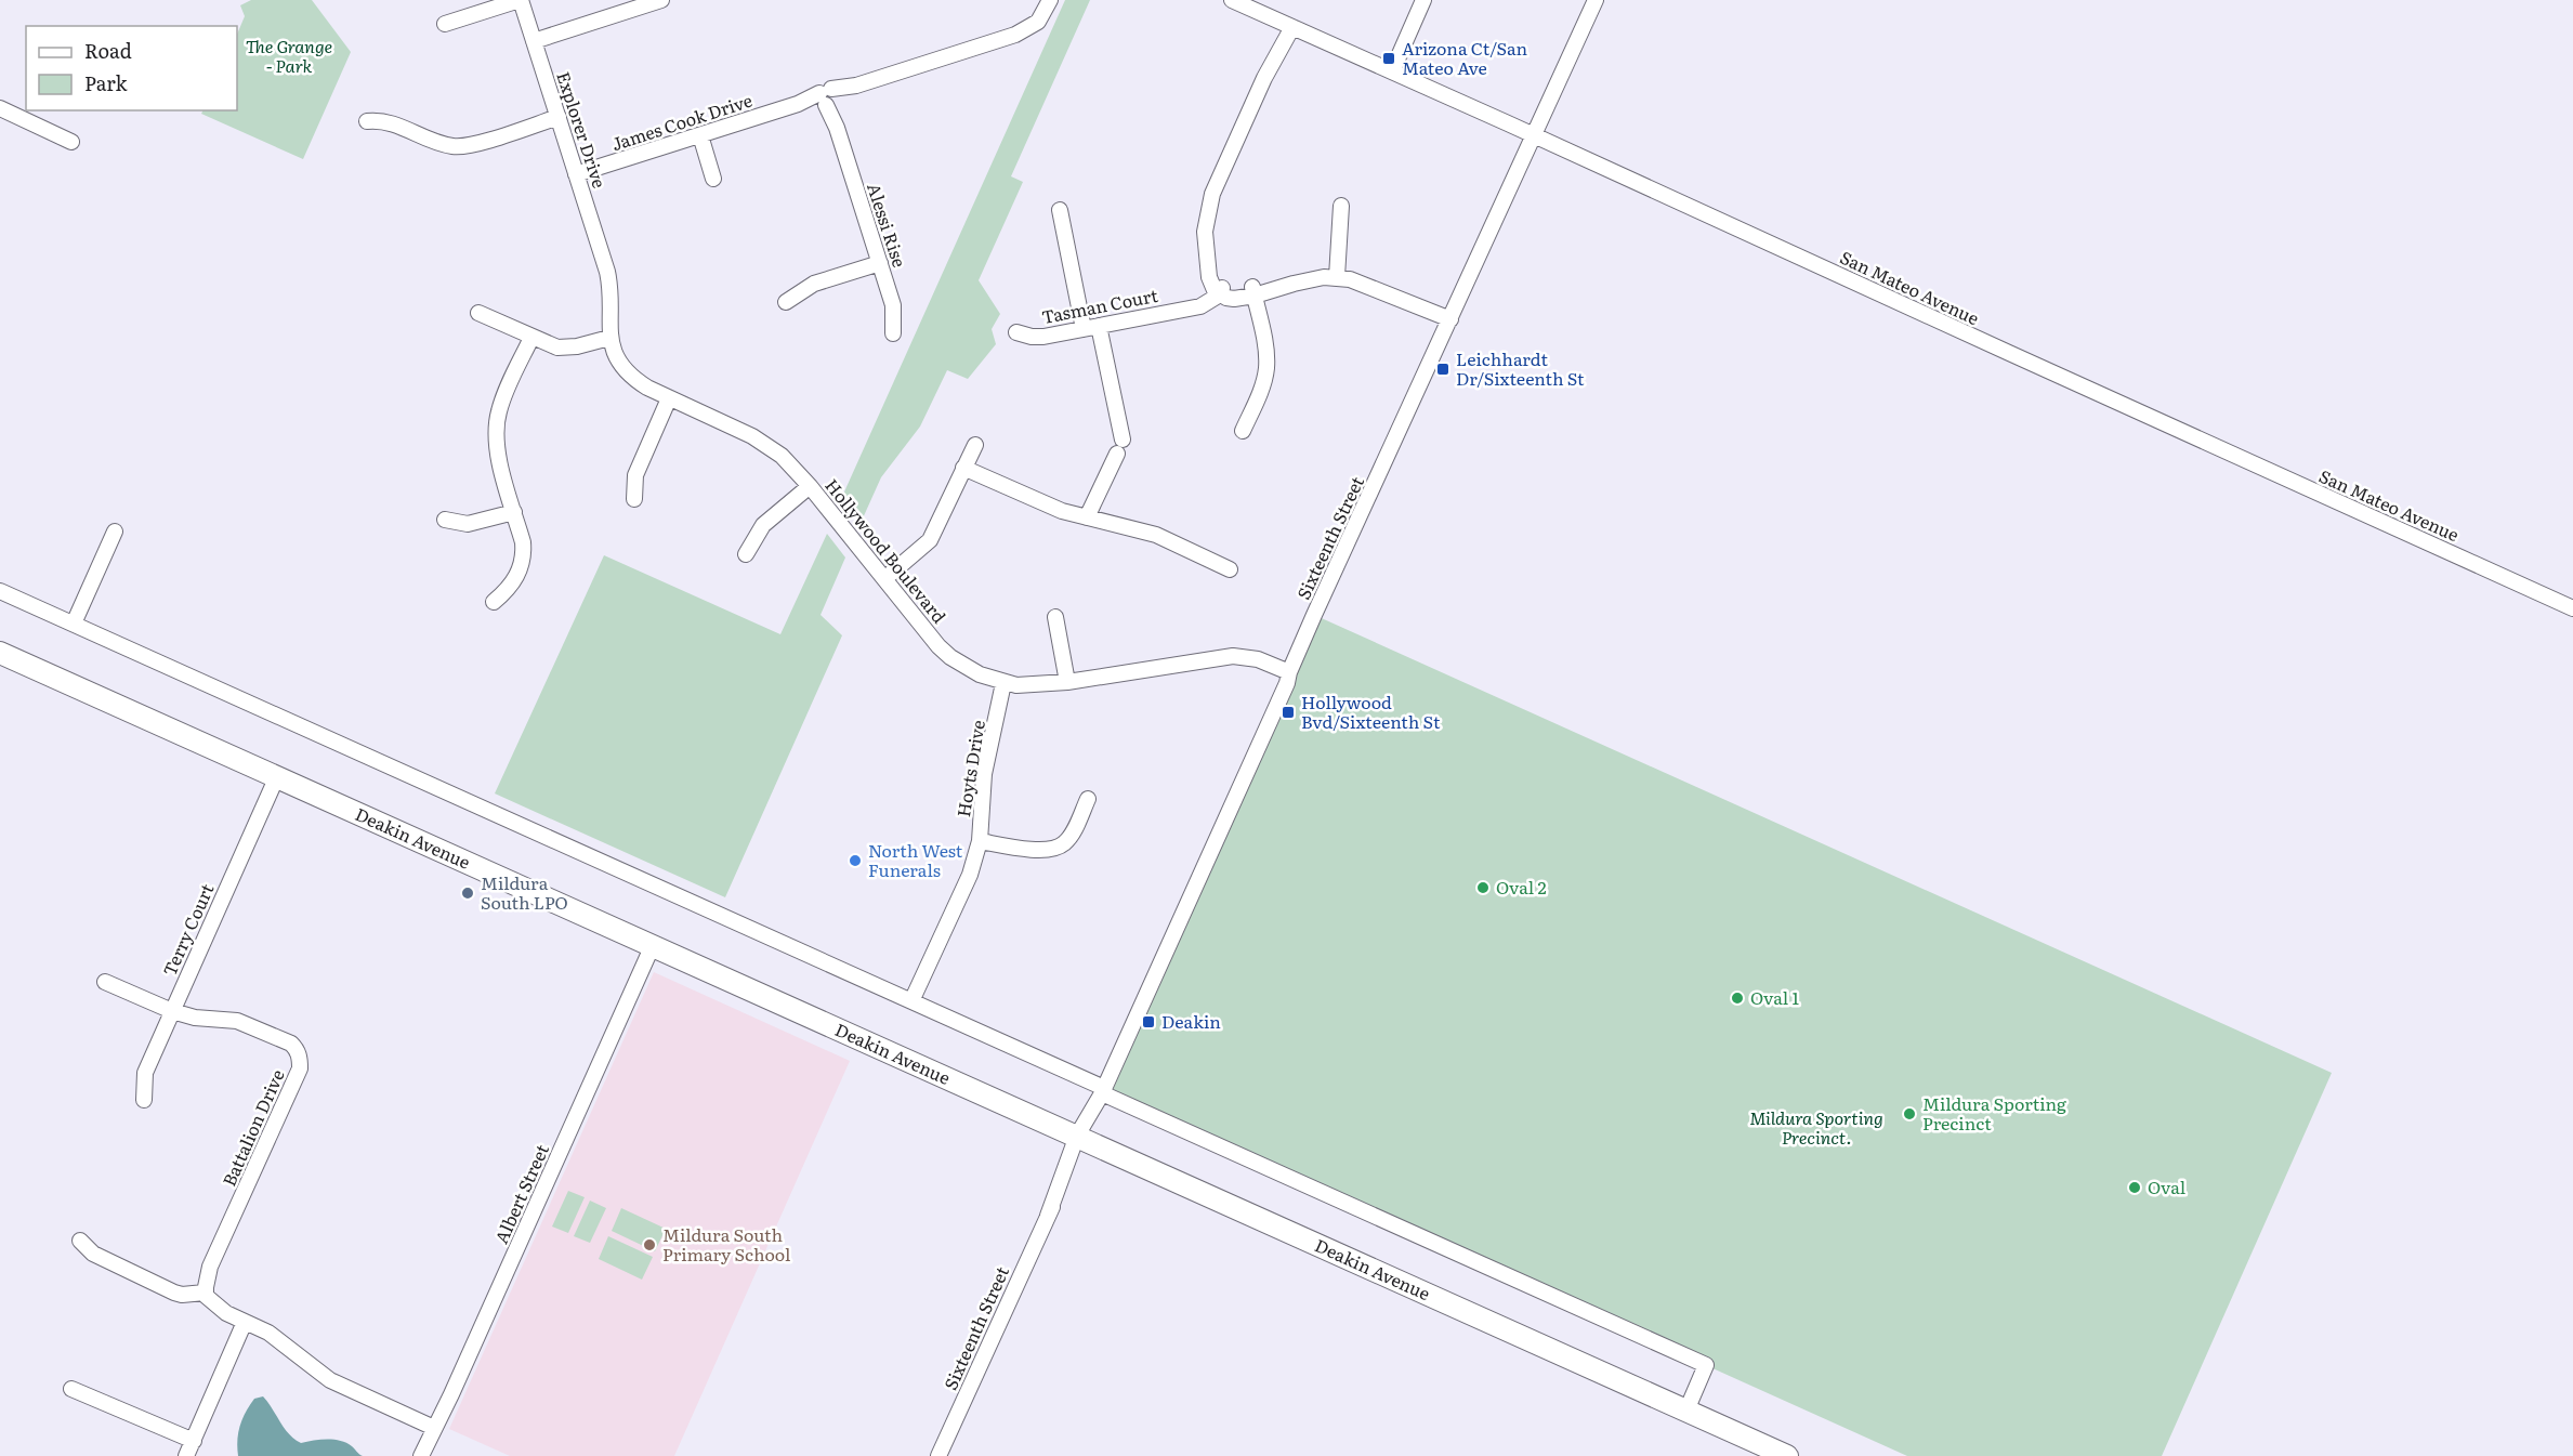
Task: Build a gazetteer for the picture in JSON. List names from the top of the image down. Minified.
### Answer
{"streets":{"highway":["Deakin Avenue"],"street":["James Cook Drive","Explorer Drive","Alessi Rise","San Mateo Avenue","Tasman Court","Sixteenth Street","Hollywood Boulevard","Hoyts Drive","Terry Court","Battalion Drive","Albert Street"]},"crossings":[["James Cook Drive","Explorer Drive"],["James Cook Drive","Alessi Rise"],["Explorer Drive","Hollywood Boulevard"],["San Mateo Avenue","Sixteenth Street"],["Tasman Court","Sixteenth Street"],["Sixteenth Street","Hollywood Boulevard"],["Sixteenth Street","Deakin Avenue"],["Hollywood Boulevard","Hoyts Drive"],["Deakin Avenue","Terry Court"],["Deakin Avenue","Albert Street"],["Terry Court","Battalion Drive"]],"parks":["The Grange - Park","Mildura Sporting Precinct."],"places":{"transit":["Arizona Ct/San Mateo Ave","Leichhardt Dr/Sixteenth St","Hollywood Bvd/Sixteenth St","Deakin"],"other":["North West Funerals","Oval 2","Mildura South LPO","Oval 1","Mildura Sporting Precinct","Oval","Mildura South Primary School"]},"legend":["Road","Park"]}
